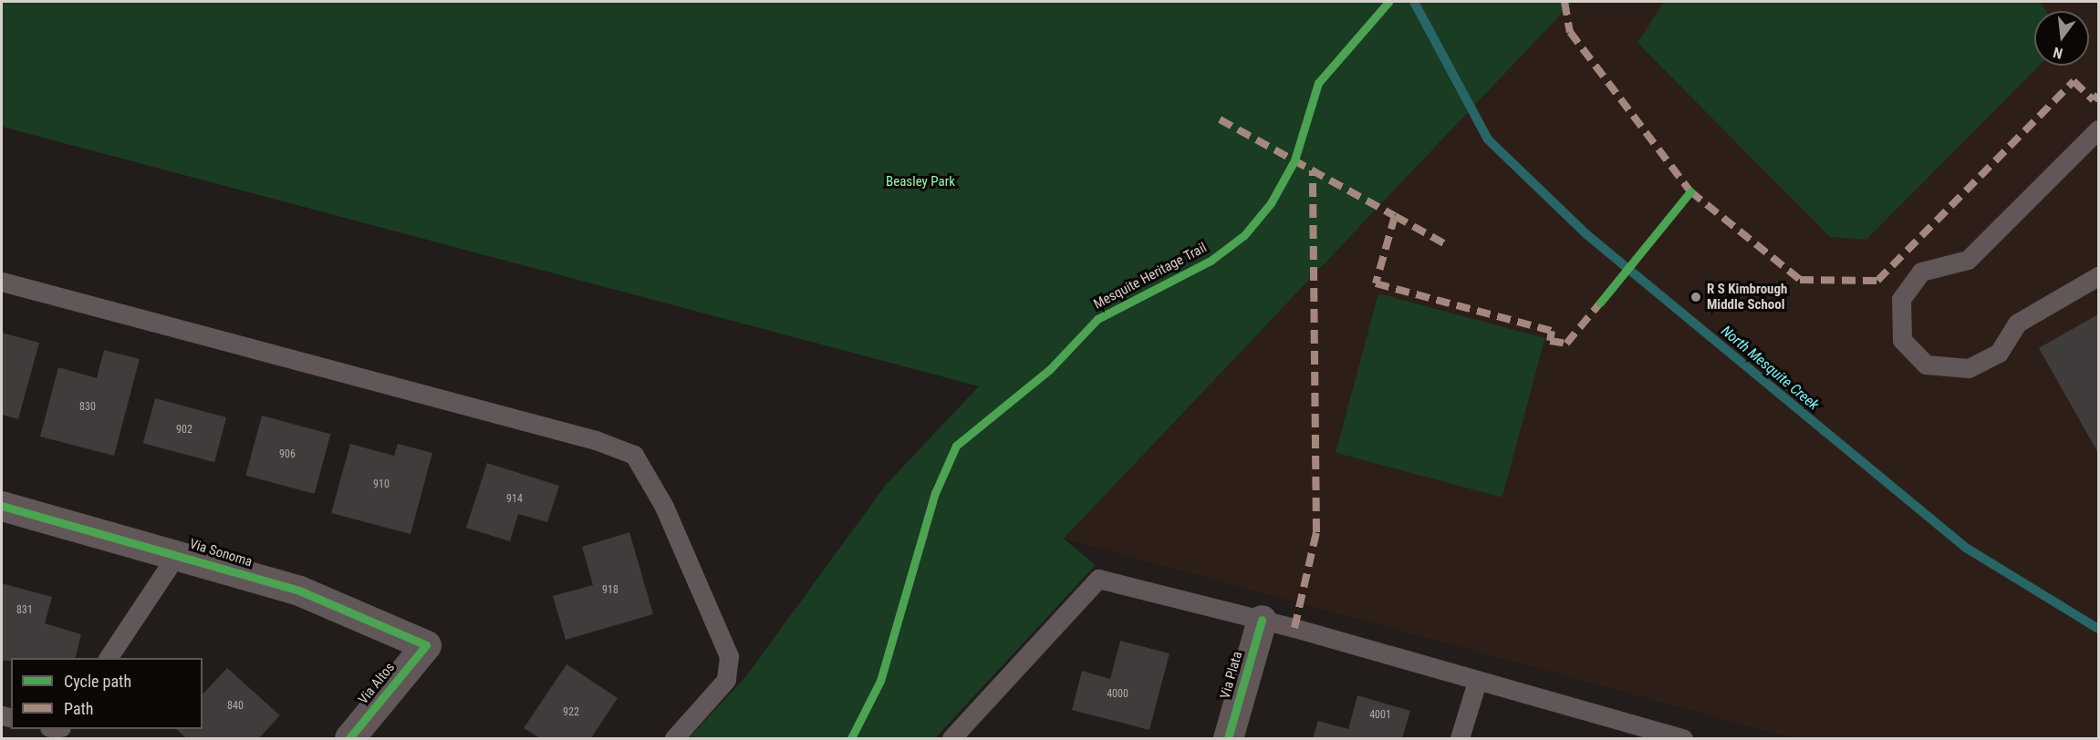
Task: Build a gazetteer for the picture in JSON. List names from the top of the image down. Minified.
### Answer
{"streets":{"street":["Via Sonoma","Via Plata","Via Altos"],"cycle path":["Mesquite Heritage Trail"]},"crossings":[["Via Sonoma","Via Altos"]],"water":["North Mesquite Creek"],"parks":["Beasley Park"],"places":["R S Kimbrough Middle School"],"house_numbers":["830","902","906","910","914","918","831","4000","840","922","4001"],"legend":["Cycle path","Path"],"north":"bottom"}
